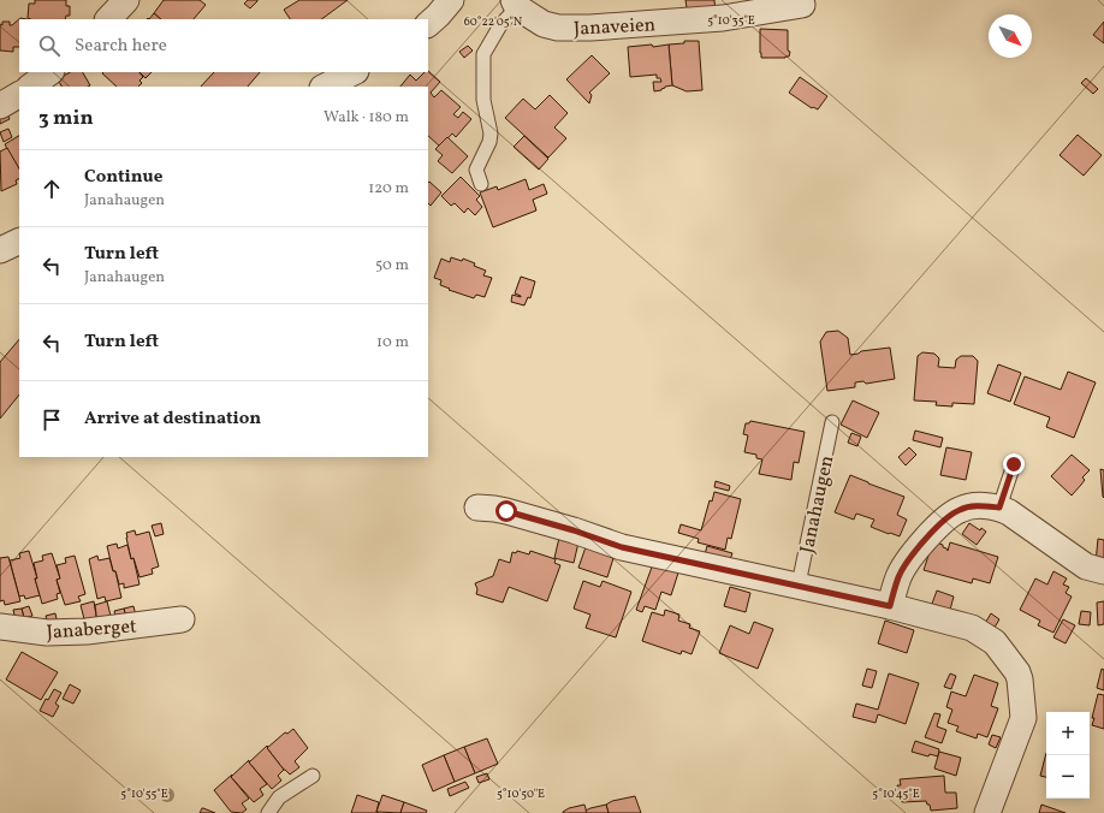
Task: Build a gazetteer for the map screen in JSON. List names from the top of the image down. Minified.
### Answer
{"streets":{"street":["Janaveien","Janaberget"],"lane":["Janahaugen"]},"north":"bottom right","page":{"search":"Search here","heading":["3 min","Walk · 180 m"],"list":[["Continue","Janahaugen","120 m"],["Turn left","Janahaugen","50 m"],["Turn left","10 m"],"Arrive at destination"],"map_buttons":["+","−"]},"coordinates":["5°10'35\"E","60°22'05\"N","5°10'55\"E","5°10'50\"E","5°10'45\"E"]}
